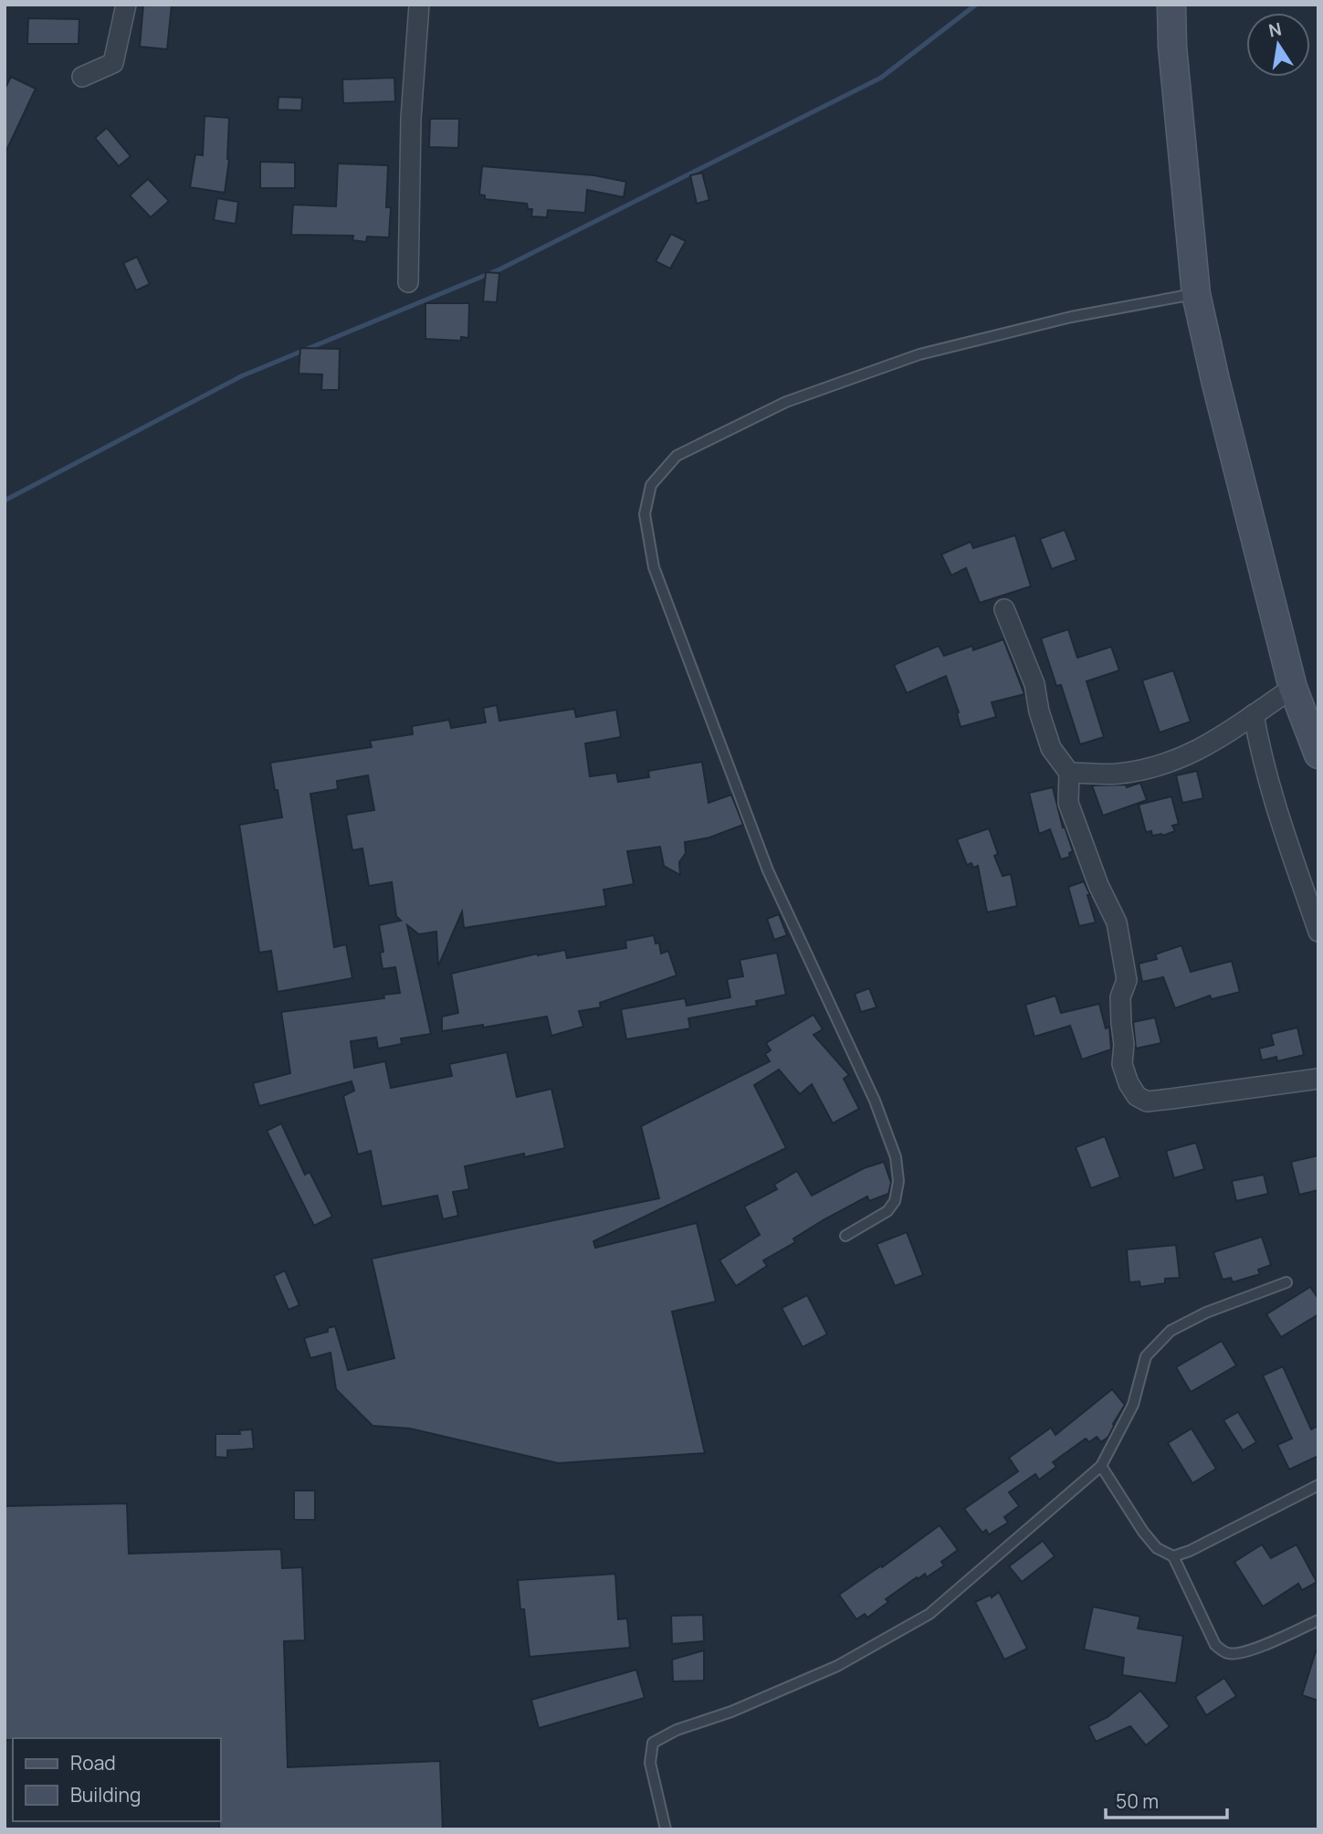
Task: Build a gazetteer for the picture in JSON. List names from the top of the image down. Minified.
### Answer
{"legend":["Road","Building"],"scale_bar":"50 m","north":"top"}
